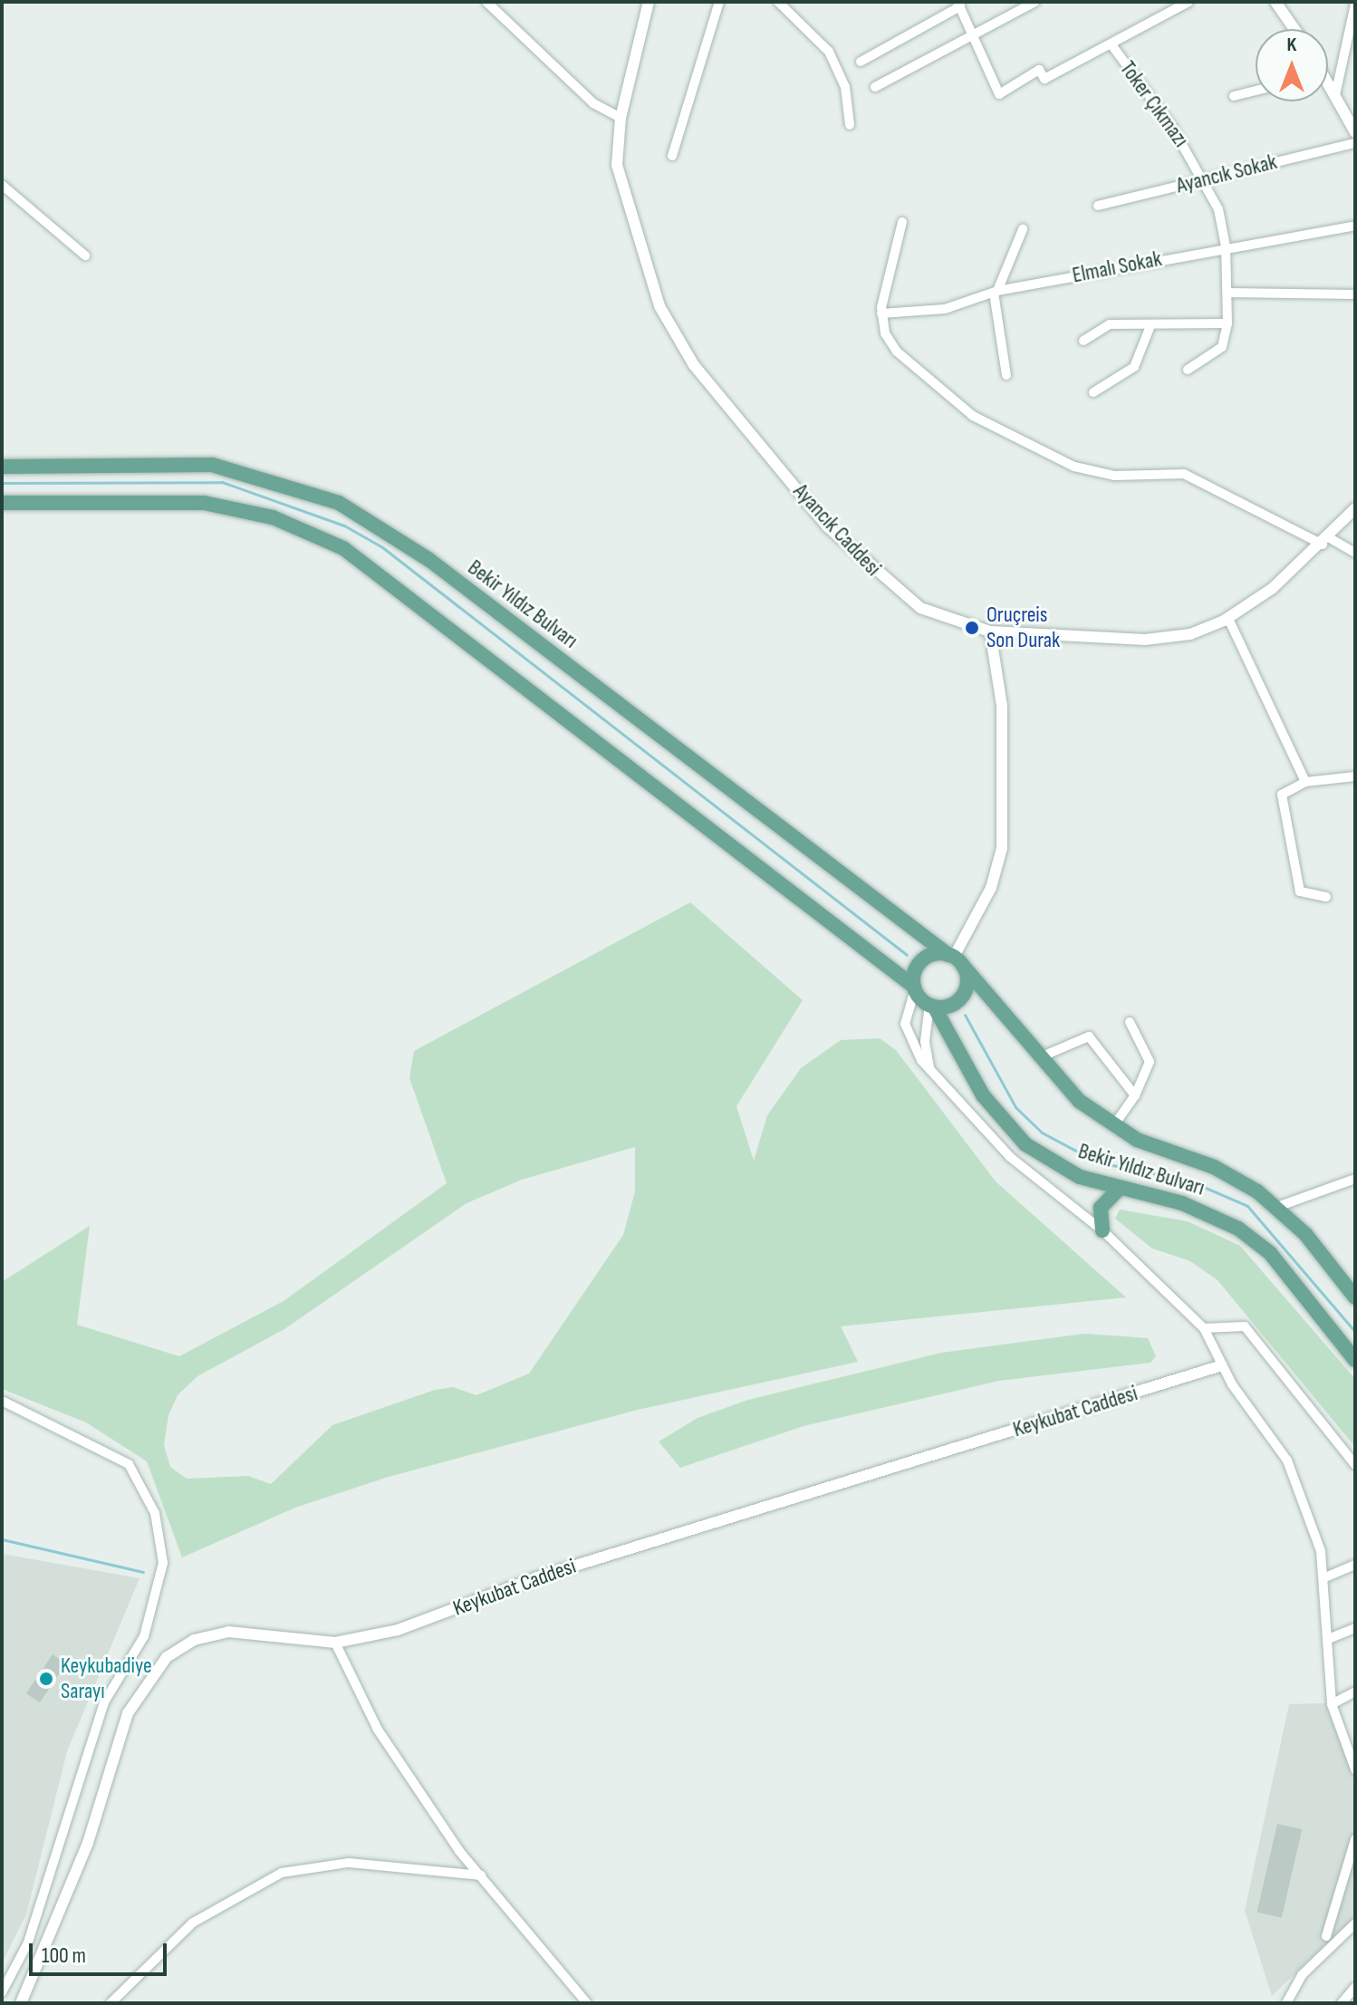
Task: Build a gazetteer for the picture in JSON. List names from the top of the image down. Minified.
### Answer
{"streets":{"main road":["Bekir Yıldız Bulvarı"],"street":["Toker Çıkmazı","Ayancık Sokak","Elmalı Sokak","Ayancık Caddesi","Keykubat Caddesi"]},"crossings":[["Toker Çıkmazı","Ayancık Sokak"],["Toker Çıkmazı","Elmalı Sokak"]],"places":["Oruçreis Son Durak","Keykubadiye Sarayı"],"scale_bar":"100 m","north":"top"}
